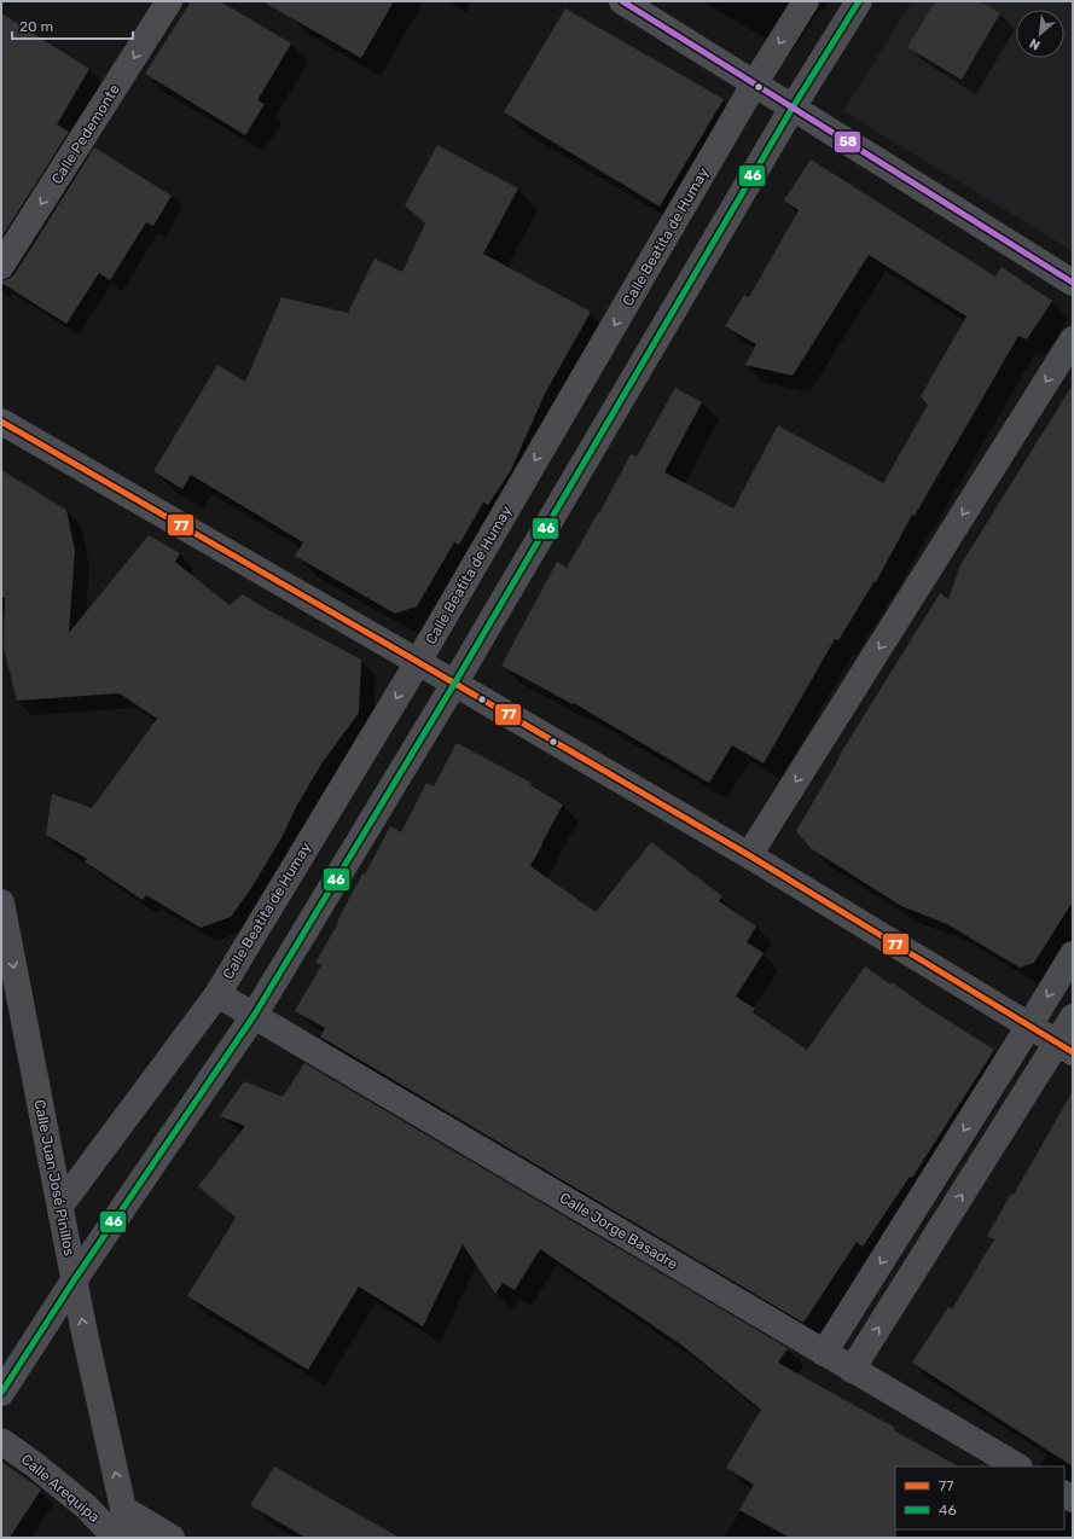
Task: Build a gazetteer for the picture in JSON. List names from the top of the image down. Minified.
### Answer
{"streets":{"street":["Calle Pedemonte","Calle Beatita de Humay","Calle Juan José Pinillos","Calle Jorge Basadre","Calle Arequipa"]},"crossings":[["Calle Beatita de Humay","Calle Juan José Pinillos"],["Calle Beatita de Humay","Calle Jorge Basadre"],["Calle Juan José Pinillos","Calle Arequipa"]],"one_way":["Calle Pedemonte"],"lines":["transit line 46","transit line 58","transit line 77"],"legend":["77","46"],"scale_bar":"20 m","north":"bottom left"}
